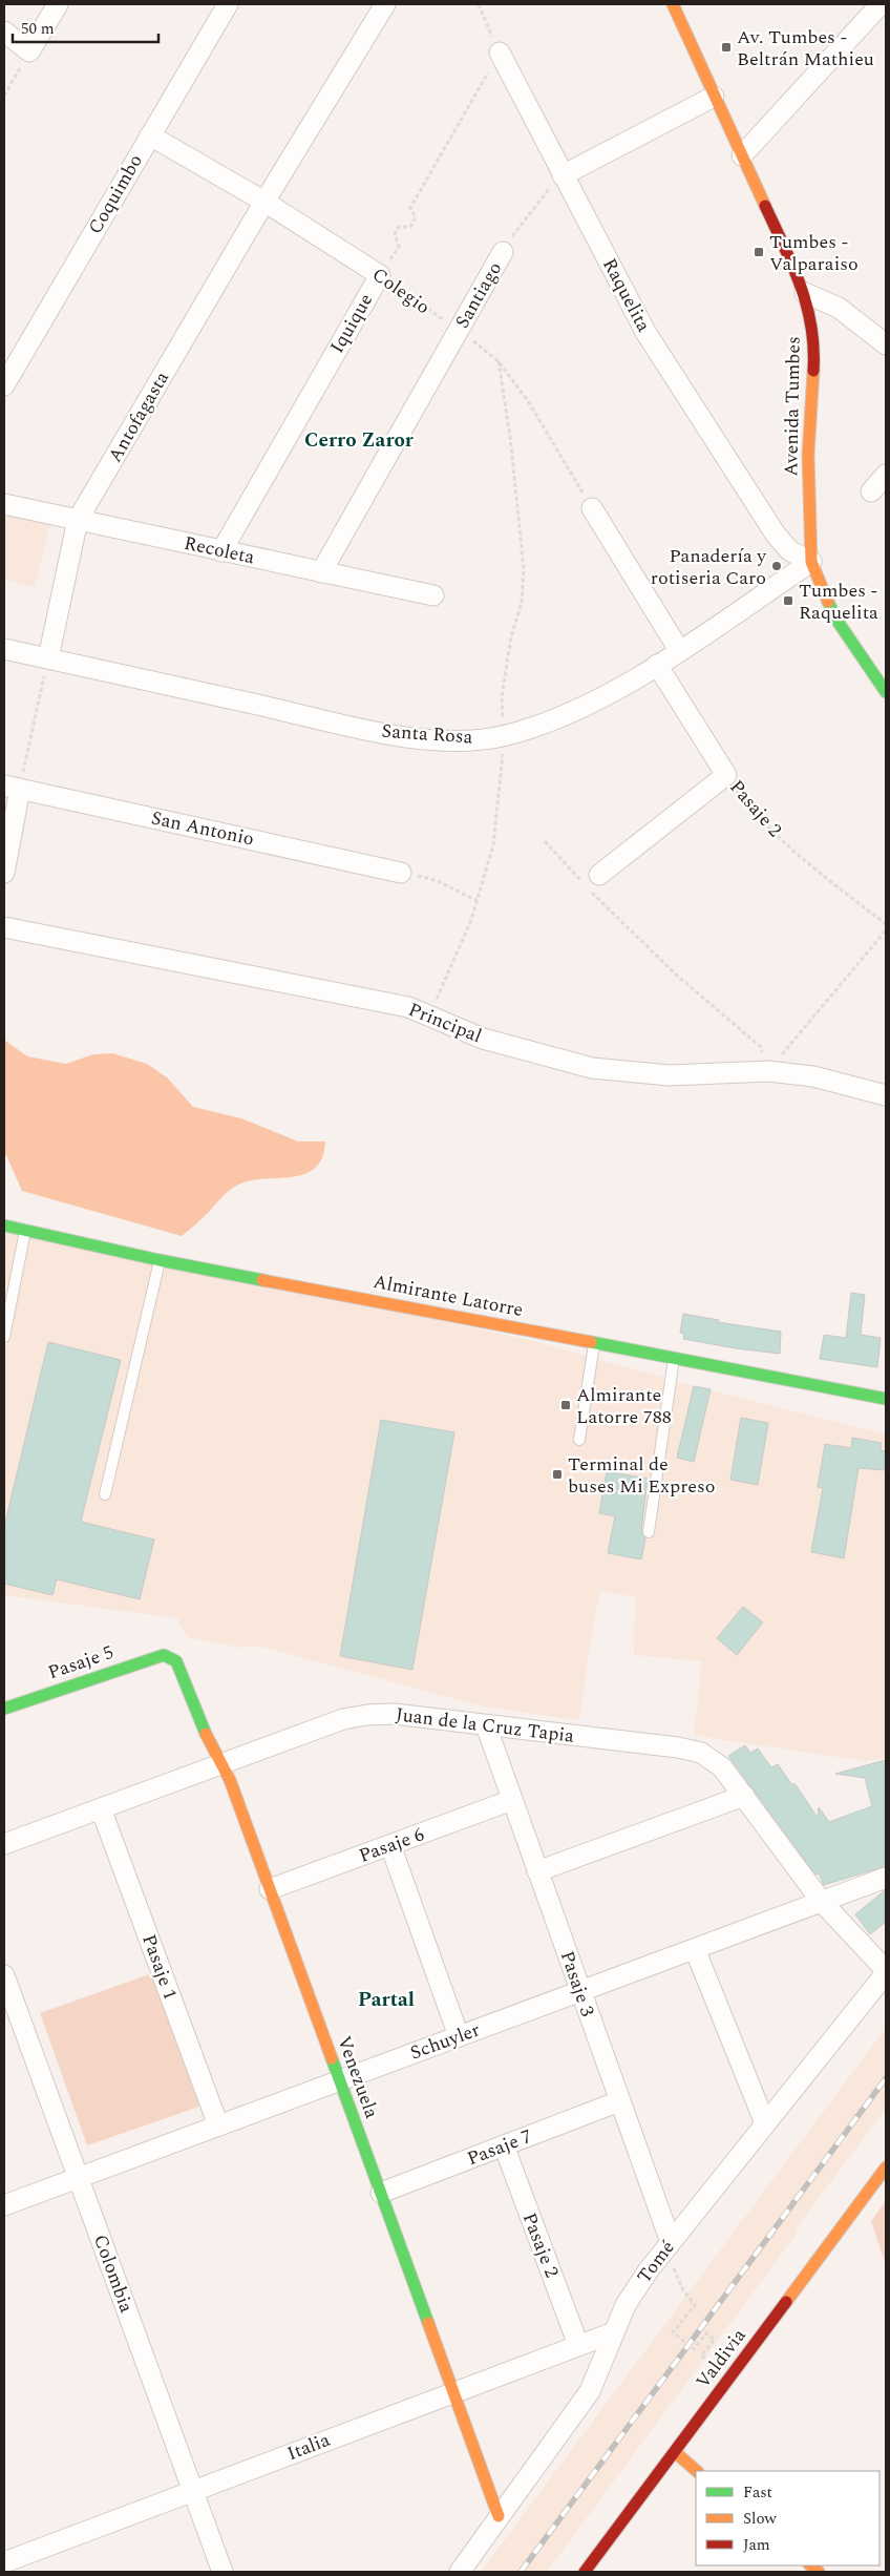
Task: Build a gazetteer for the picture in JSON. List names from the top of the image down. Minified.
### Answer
{"streets":{"main road":["Avenida Tumbes","Almirante Latorre","Pasaje 5","Venezuela","Valdivia"],"street":["Coquimbo","Colegio","Santiago","Raquelita","Iquique","Antofagasta","Recoleta","Santa Rosa","Pasaje 2","San Antonio","Principal","Juan de la Cruz Tapia","Pasaje 6","Pasaje 1","Pasaje 3","Schuyler","Pasaje 7","Tomé","Colombia","Italia"]},"crossings":[["Coquimbo","Colegio"],["Colegio","Santiago"],["Colegio","Iquique"],["Colegio","Antofagasta"],["Santiago","Raquelita"],["Santiago","Recoleta"],["Raquelita","Iquique"],["Raquelita","Avenida Tumbes"],["Raquelita","Santa Rosa"],["Iquique","Recoleta"],["Avenida Tumbes","Santa Rosa"],["Antofagasta","Recoleta"],["Antofagasta","Santa Rosa"],["Santa Rosa","Pasaje 2"],["Pasaje 2","Pasaje 7"],["Pasaje 2","Italia"],["Pasaje 5","Venezuela"],["Juan de la Cruz Tapia","Pasaje 1"],["Juan de la Cruz Tapia","Pasaje 3"],["Juan de la Cruz Tapia","Schuyler"],["Juan de la Cruz Tapia","Venezuela"],["Juan de la Cruz Tapia","Tomé"],["Pasaje 6","Pasaje 3"],["Pasaje 6","Venezuela"],["Pasaje 1","Schuyler"],["Pasaje 3","Schuyler"],["Pasaje 3","Pasaje 7"],["Pasaje 3","Tomé"],["Schuyler","Venezuela"],["Schuyler","Colombia"],["Venezuela","Pasaje 7"],["Venezuela","Tomé"],["Venezuela","Italia"],["Tomé","Italia"],["Colombia","Italia"]],"districts":["Cerro Zaror","Partal"],"places":{"transit":["Av. Tumbes - Beltrán Mathieu","Tumbes - Valparaiso","Tumbes - Raquelita","Almirante Latorre 788","Terminal de buses Mi Expreso"],"other":["Panadería y rotiseria Caro"]},"legend":["Fast","Slow","Jam"],"scale_bar":"50 m"}
